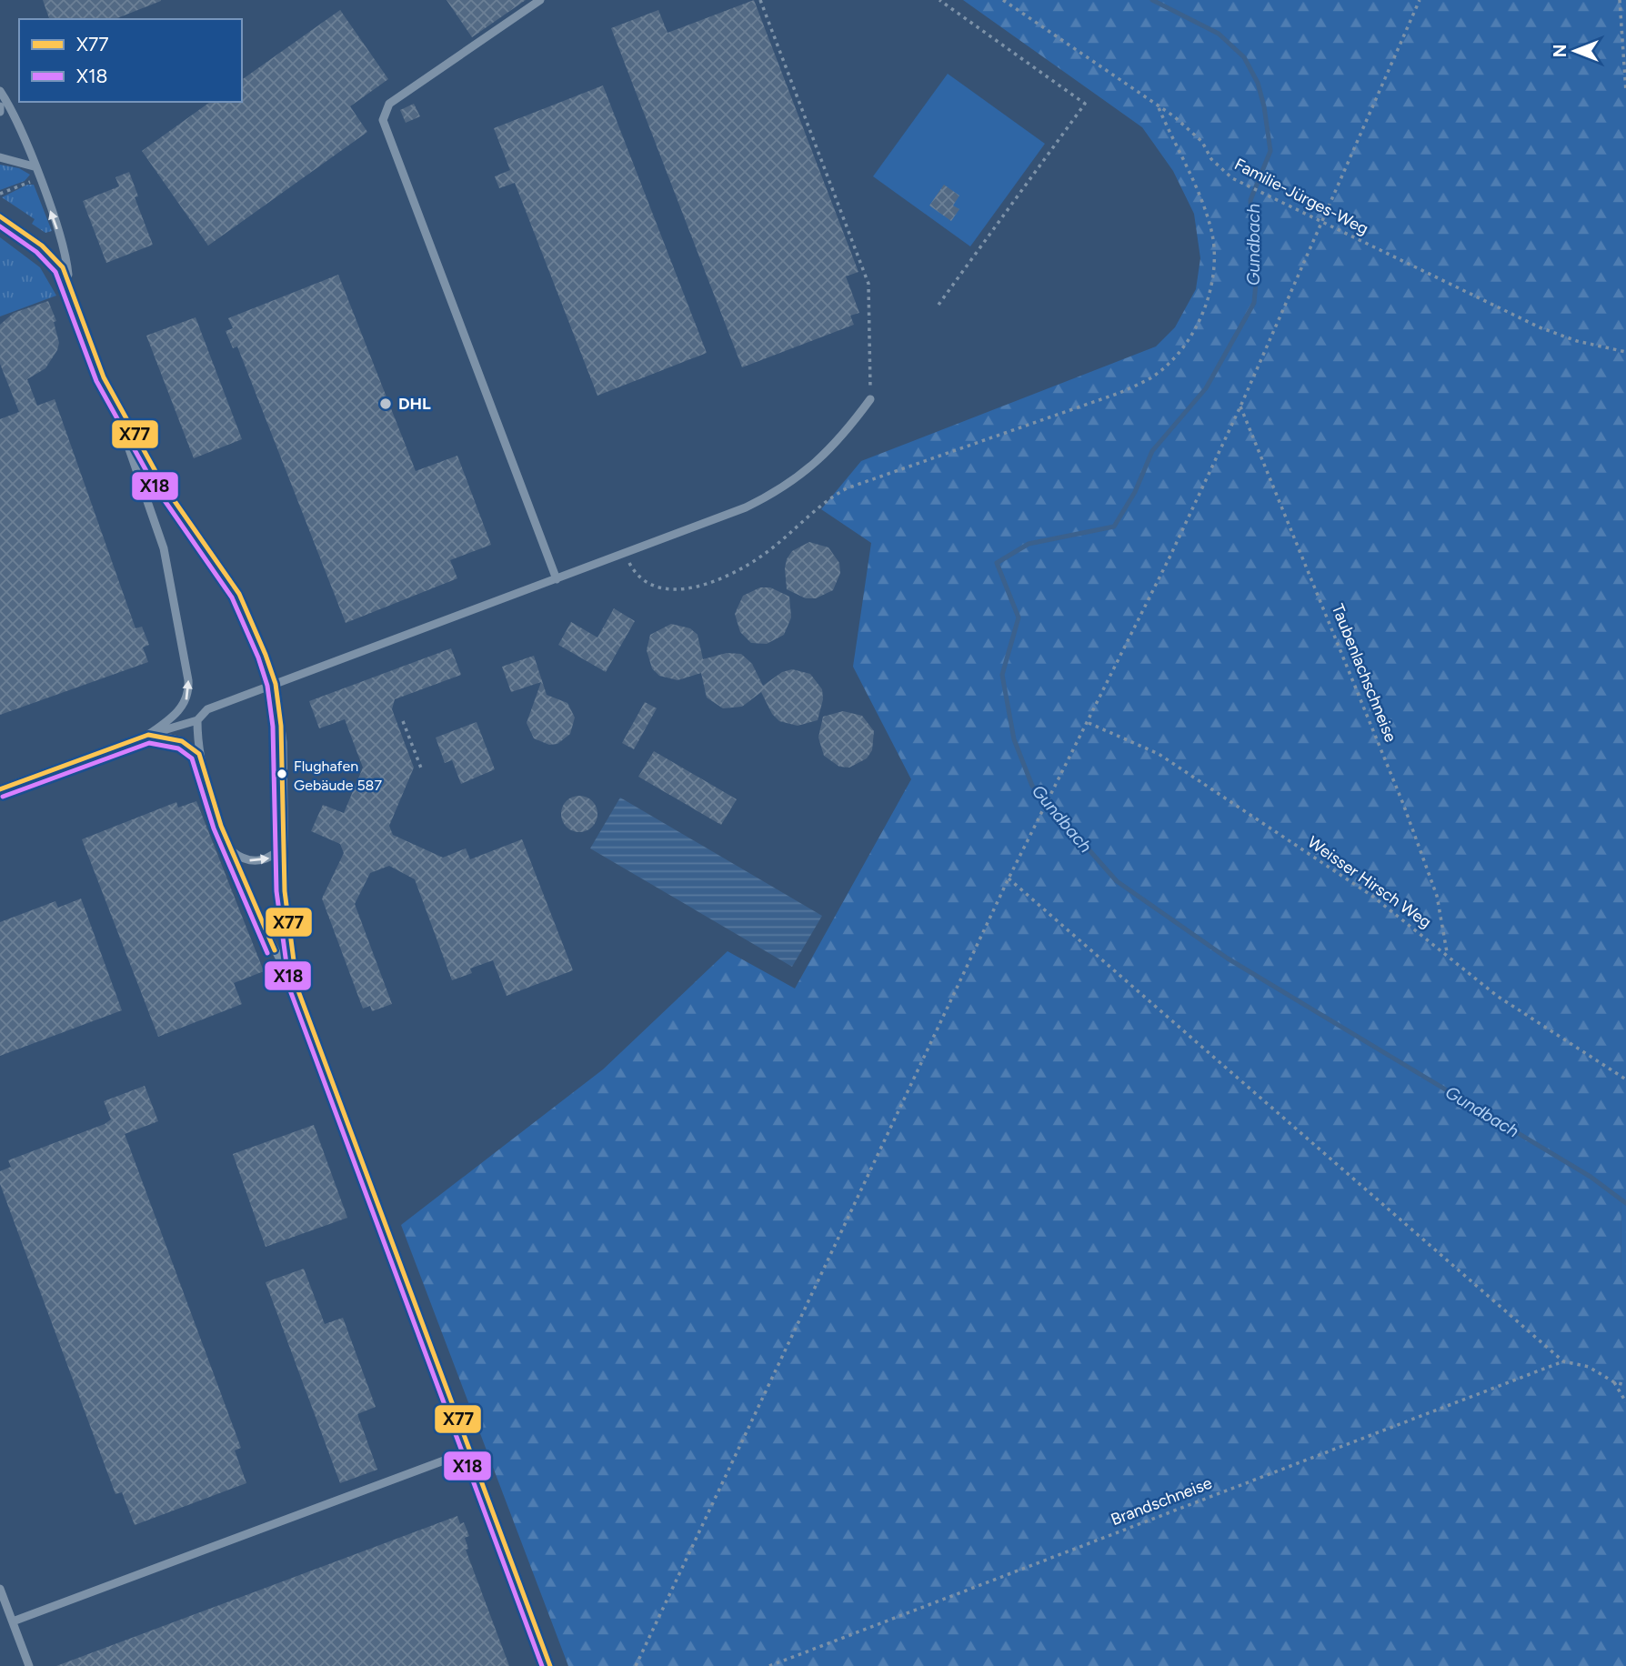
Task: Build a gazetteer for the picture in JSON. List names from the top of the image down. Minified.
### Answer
{"streets":{"path":["Familie-Jürges-Weg","Taubenlachschneise","Weisser Hirsch Weg","Brandschneise"]},"crossings":[["Taubenlachschneise","Weisser Hirsch Weg"]],"water":["Gundbach"],"places":["DHL","Flughafen Gebäude 587"],"lines":["transit line X77","transit line X18"],"legend":["X77","X18"],"north":"left"}
